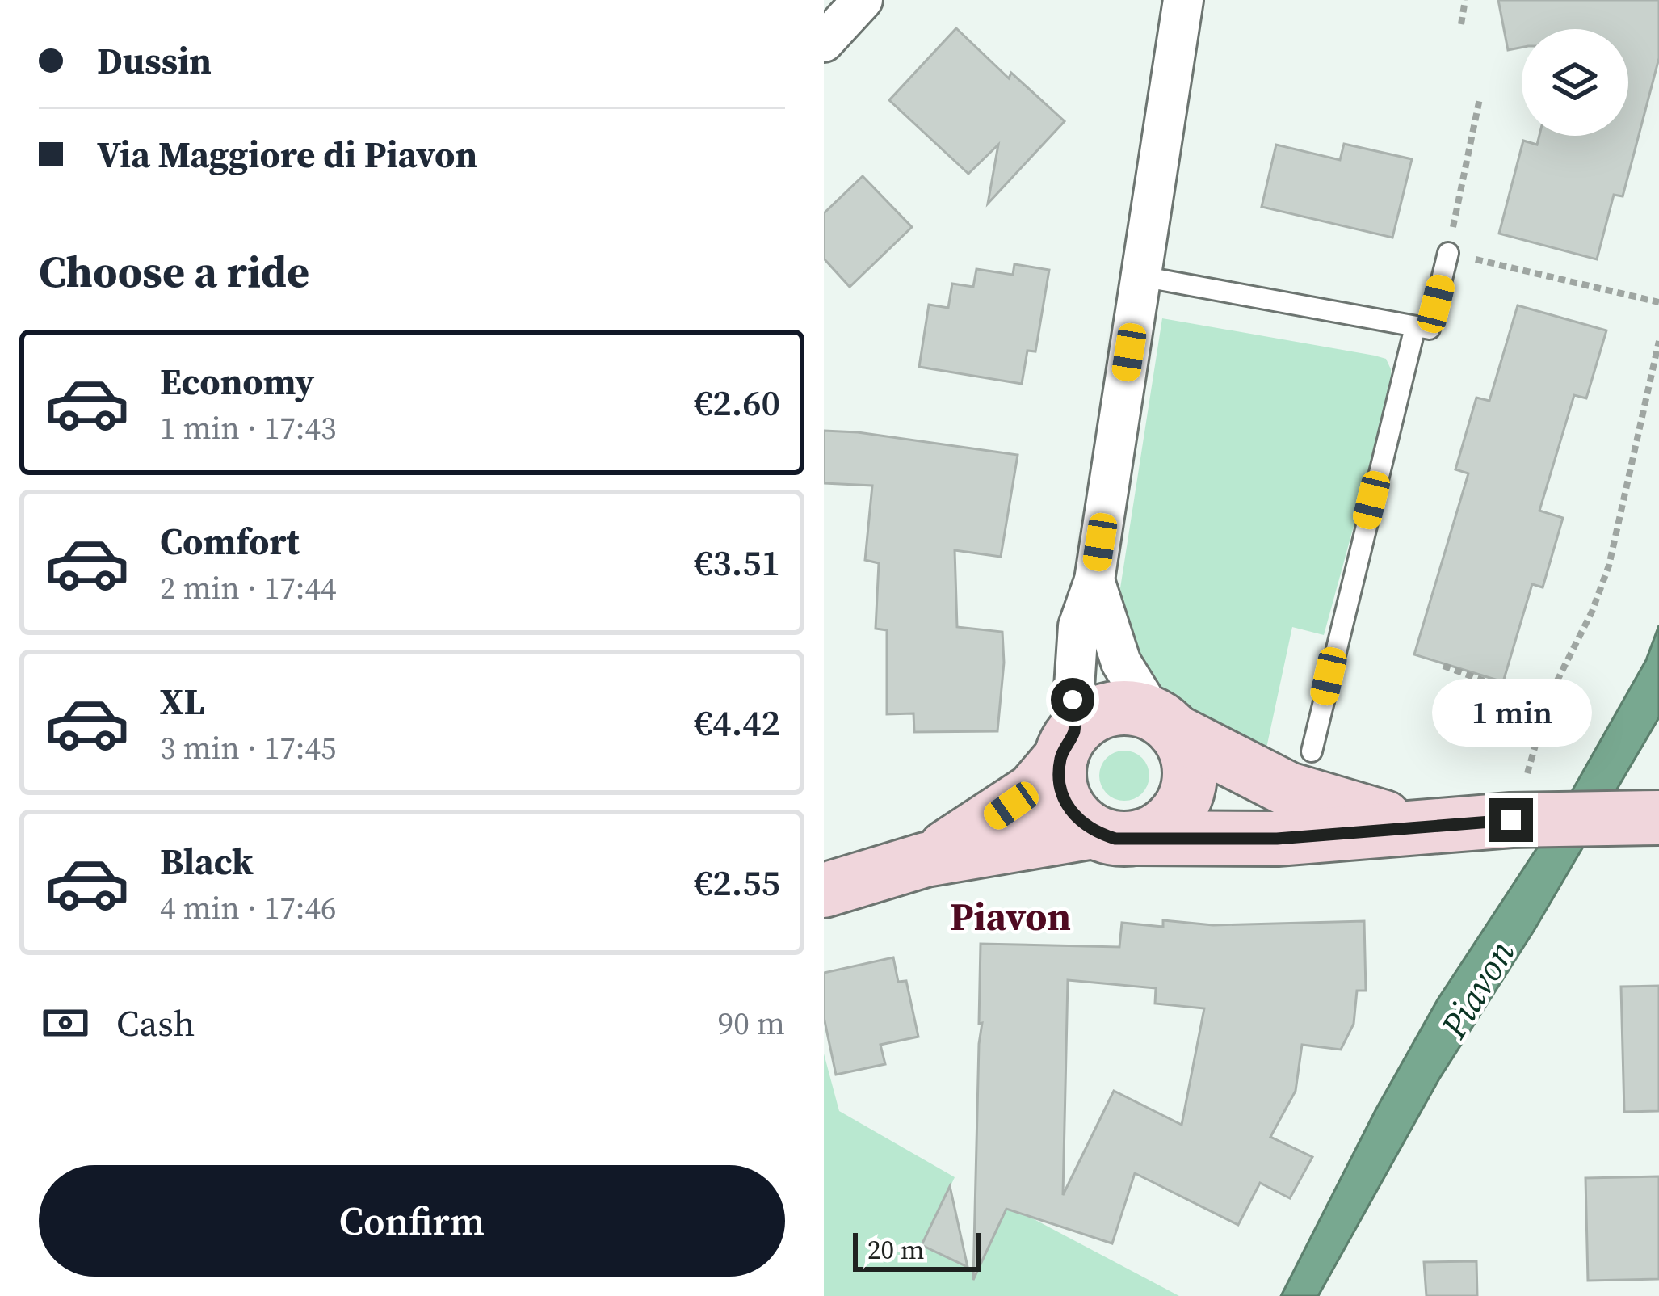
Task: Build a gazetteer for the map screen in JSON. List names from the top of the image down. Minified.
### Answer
{"districts":["Piavon"],"water":["Piavon"],"scale_bar":"20 m","page":{"banner":["Dussin","Via Maggiore di Piavon"],"heading":"Choose a ride","list":[{"name":"Economy","note":"1 min · 17:43","value":"€2.60"},{"name":"Comfort","note":"2 min · 17:44","value":"€3.51"},{"name":"XL","note":"3 min · 17:45","value":"€4.42"},{"name":"Black","note":"4 min · 17:46","value":"€2.55"}],"bubble":"1 min","pay":["Cash","90 m"],"buttons":"Confirm","scale":"20 m"}}
